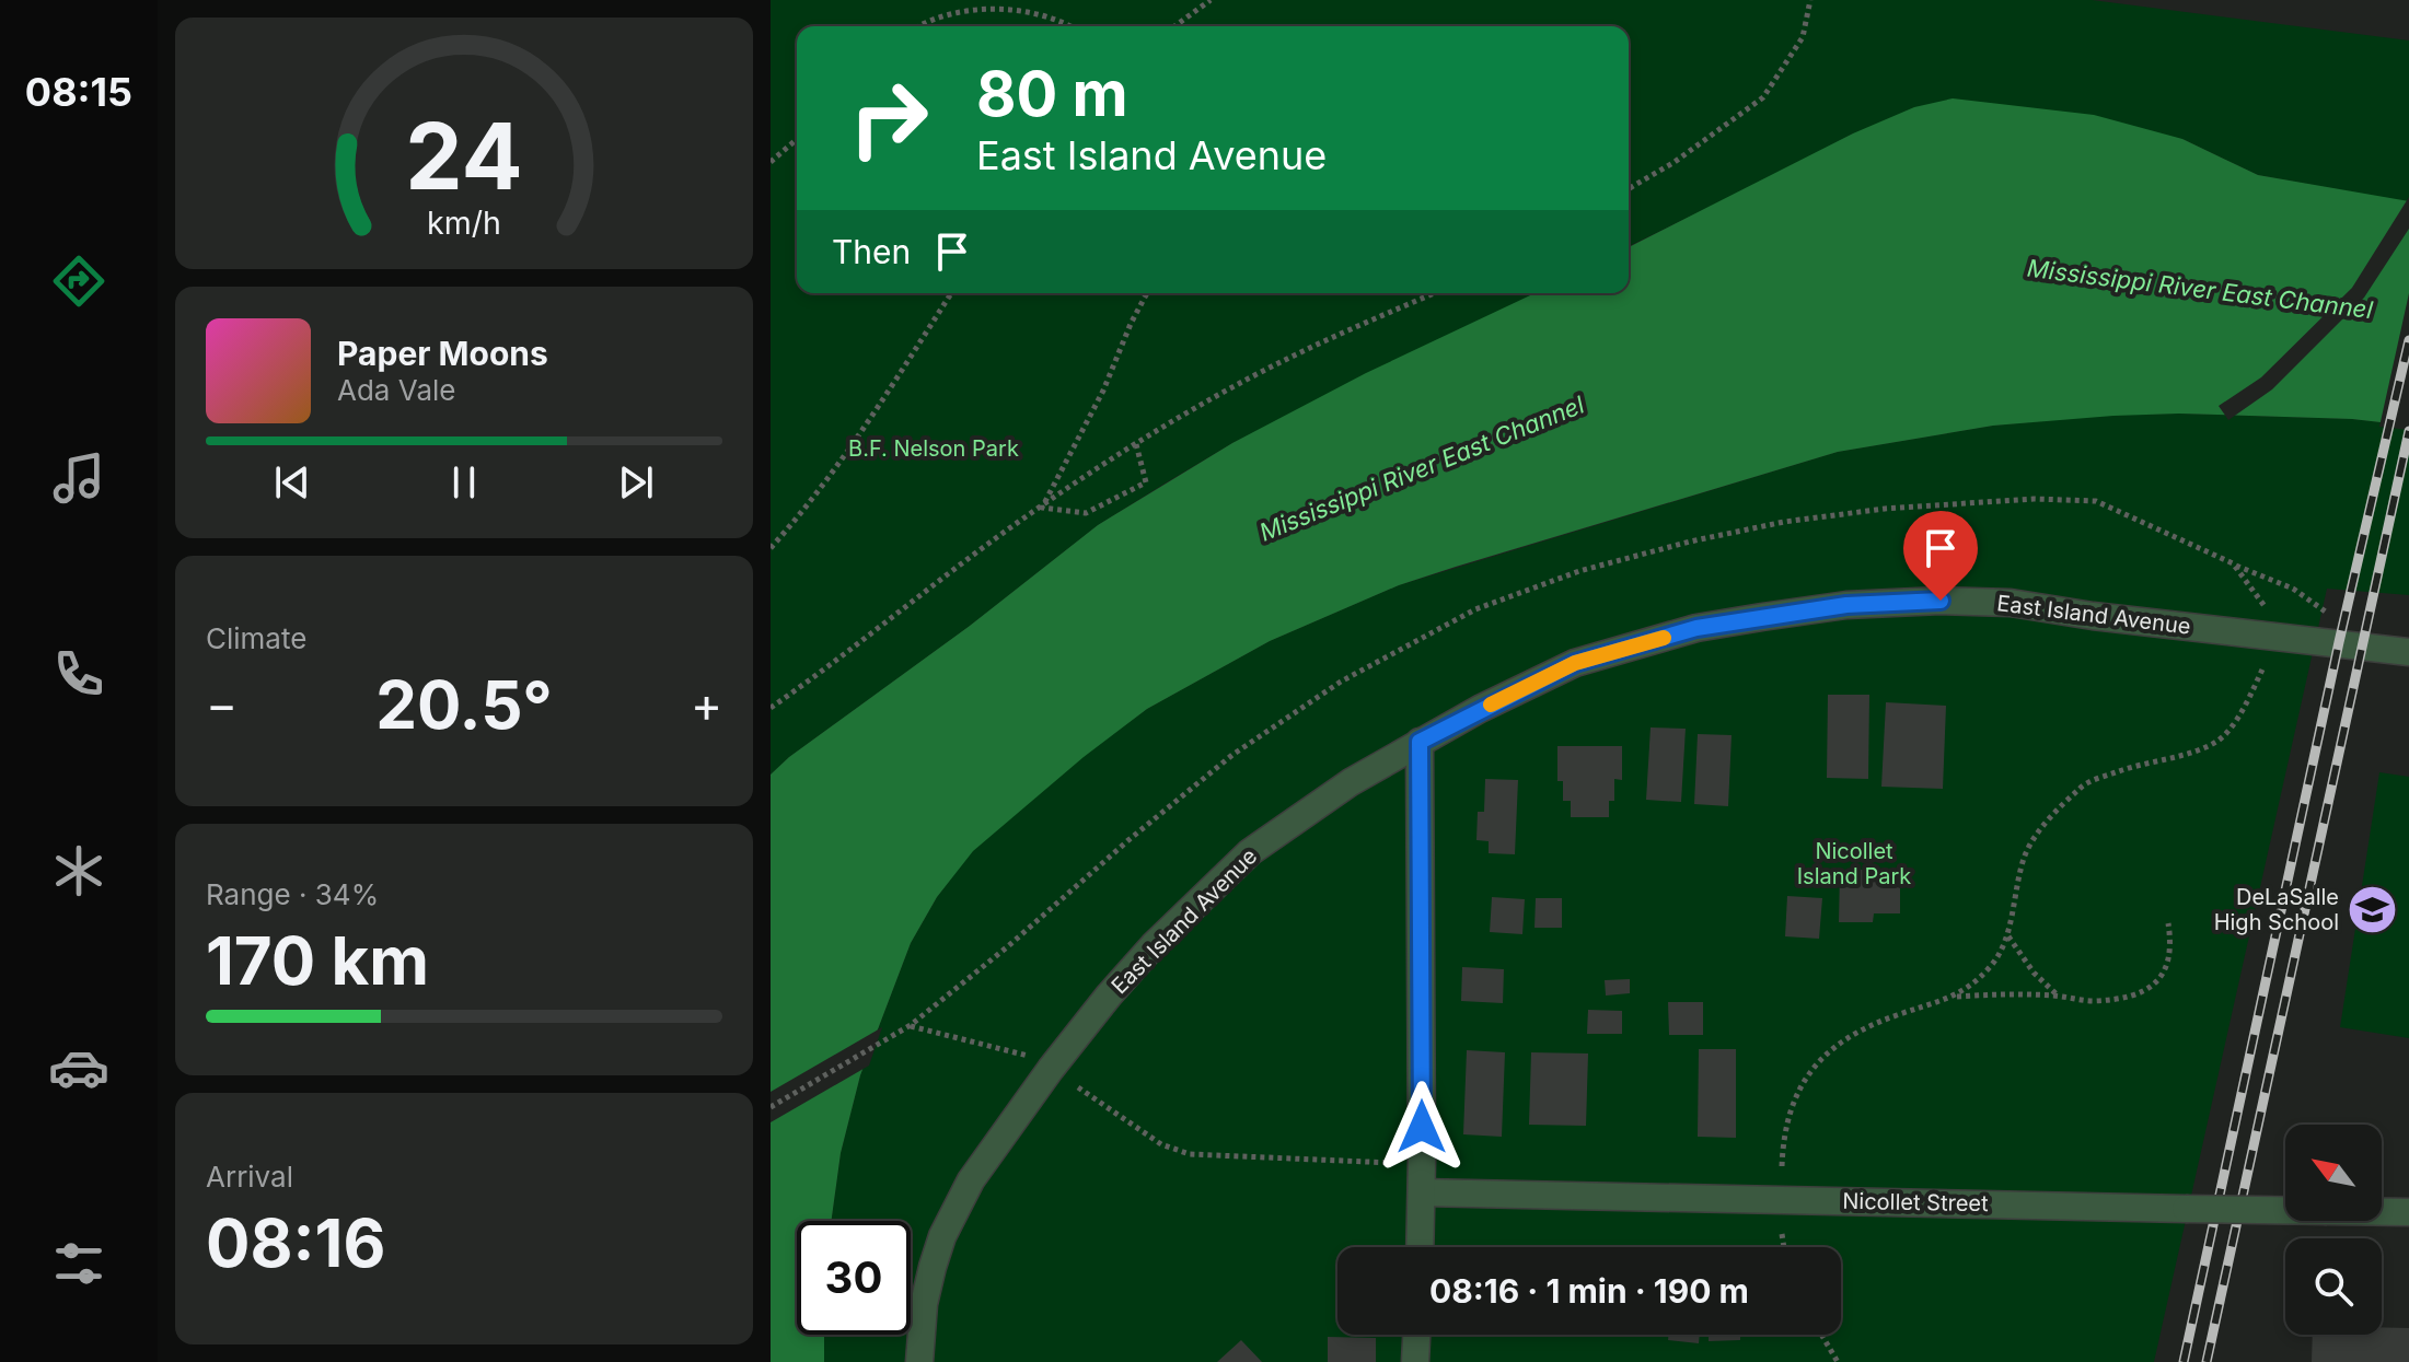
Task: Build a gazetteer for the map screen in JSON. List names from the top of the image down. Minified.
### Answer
{"streets":{"street":["East Island Avenue","Nicollet Street"]},"water":["Mississippi River East Channel"],"parks":["B.F. Nelson Park","Nicollet Island Park"],"places":{"school or university":["DeLaSalle High School"]},"north":"top left","page":{"tabs":"08:15","turn":["80 m","East Island Avenue"],"then":"Then","song":["Paper Moons","Ada Vale"],"tile":["Climate",["Range · 34%","170 km"],["Arrival","08:16"]],"heat":["−","20.5°","+"],"limit":"30","trip":"08:16 · 1 min · 190 m","gauge":["24","km/h"]}}
